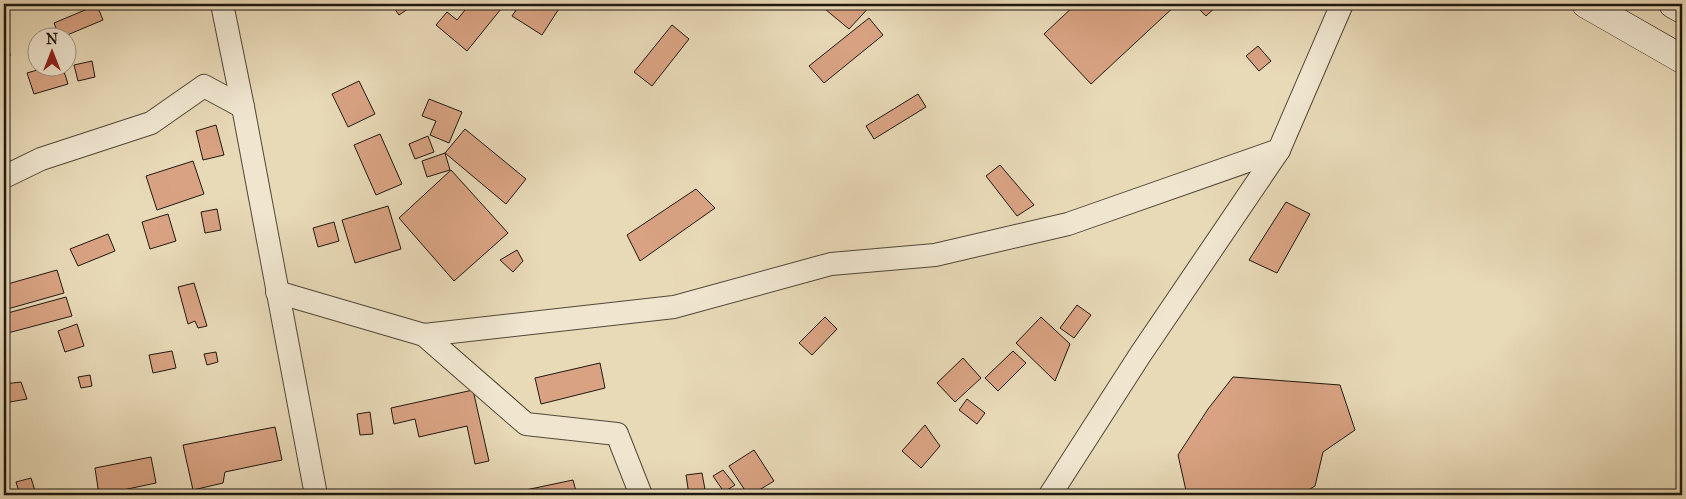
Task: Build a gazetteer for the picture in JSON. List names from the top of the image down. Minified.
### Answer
{"north":"top"}
